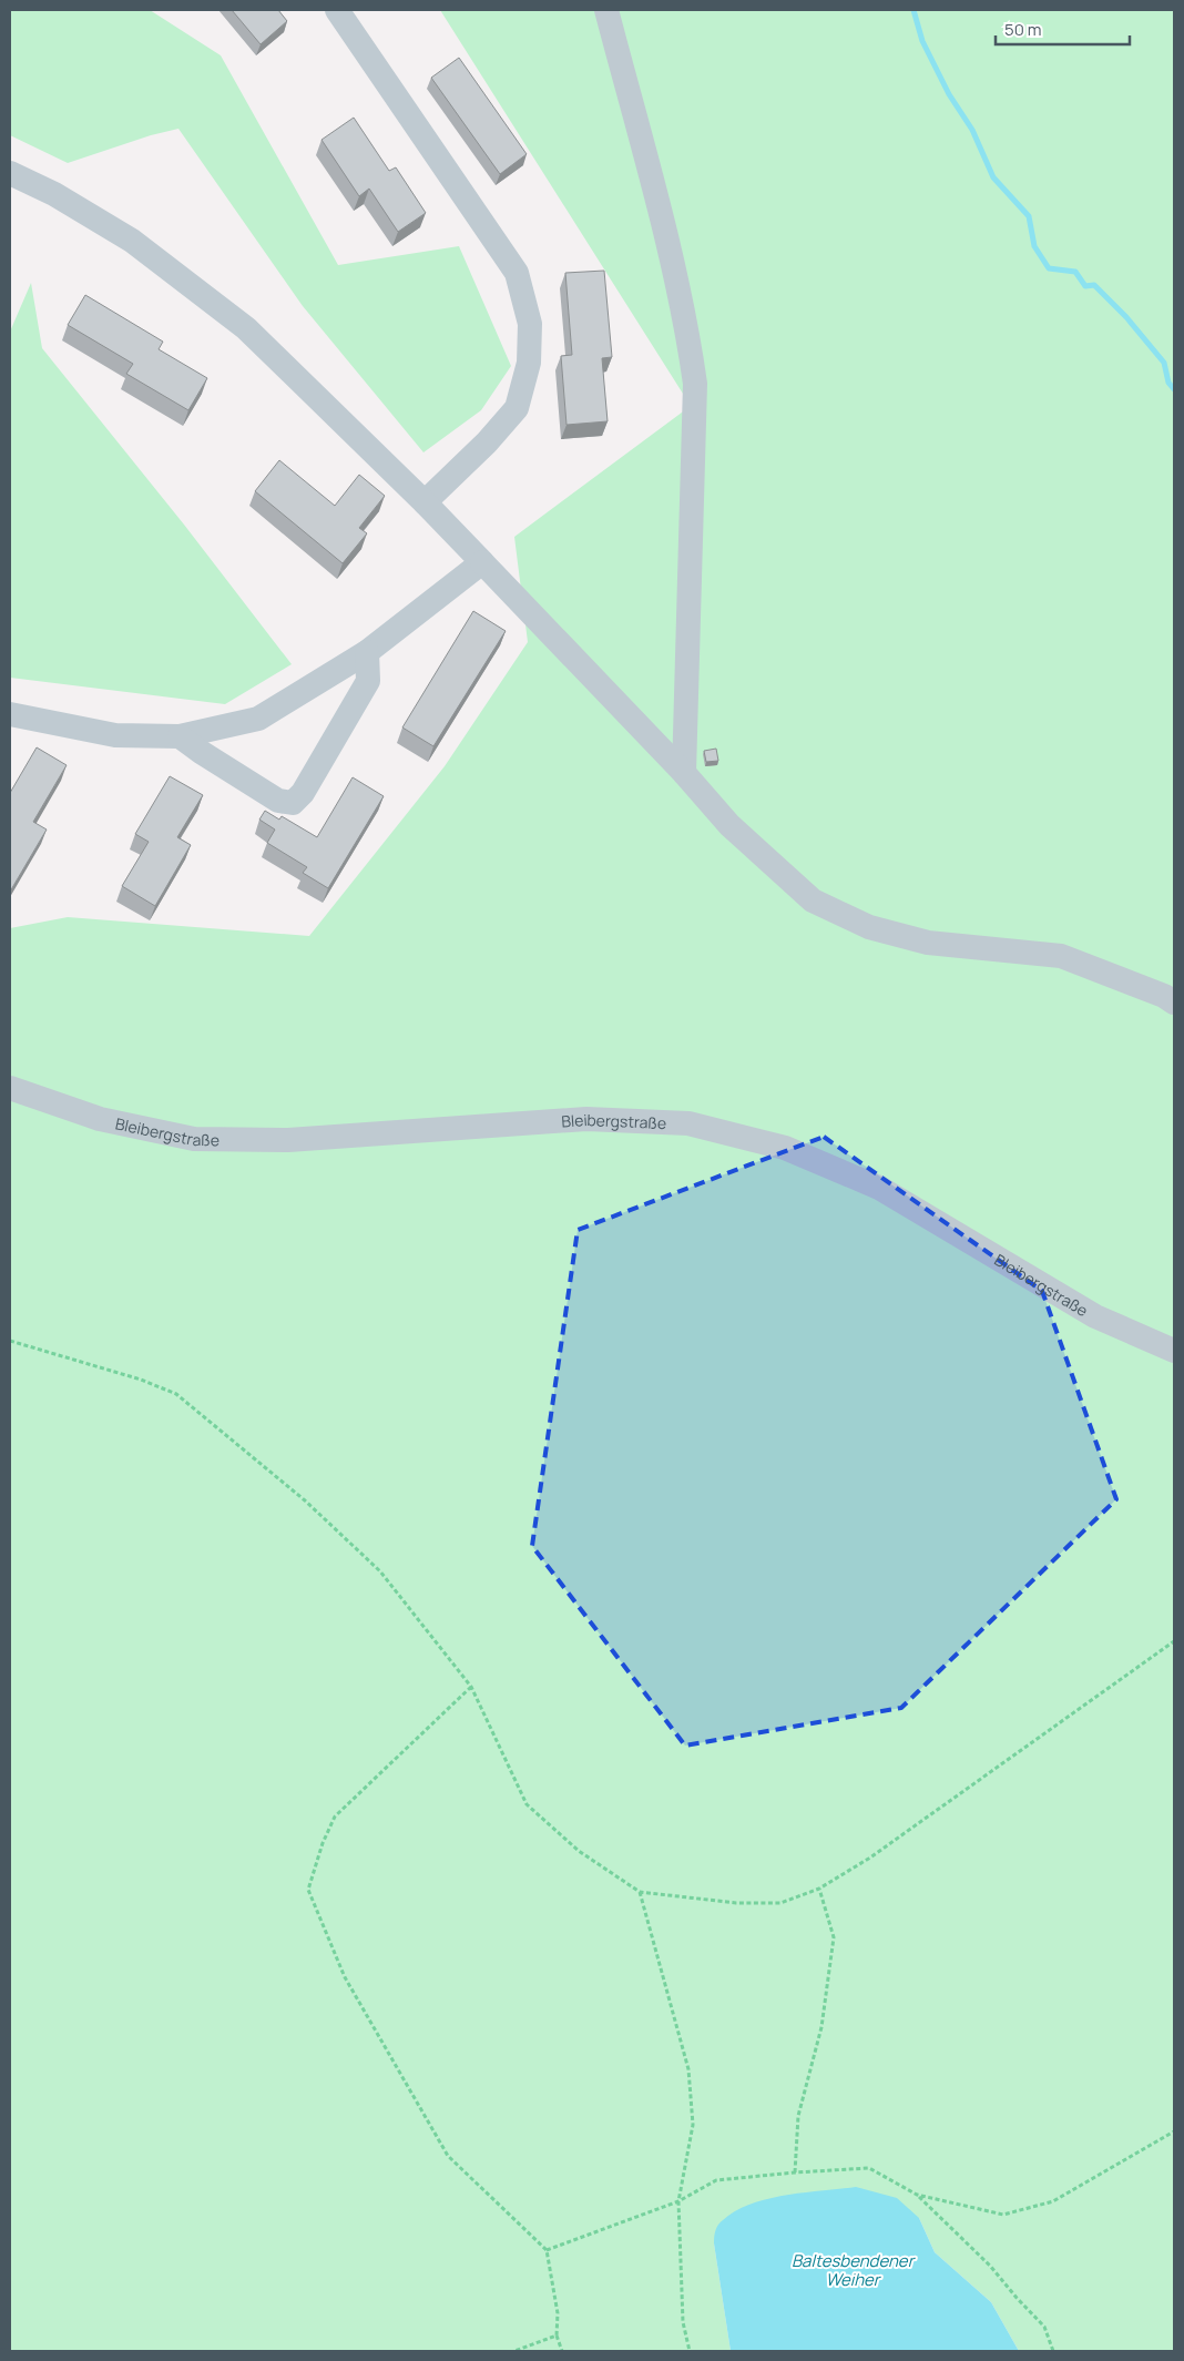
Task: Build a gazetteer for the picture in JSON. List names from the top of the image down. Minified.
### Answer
{"streets":{"street":["Bleibergstraße"]},"water":["Baltesbendener Weiher"],"scale_bar":"50 m"}
